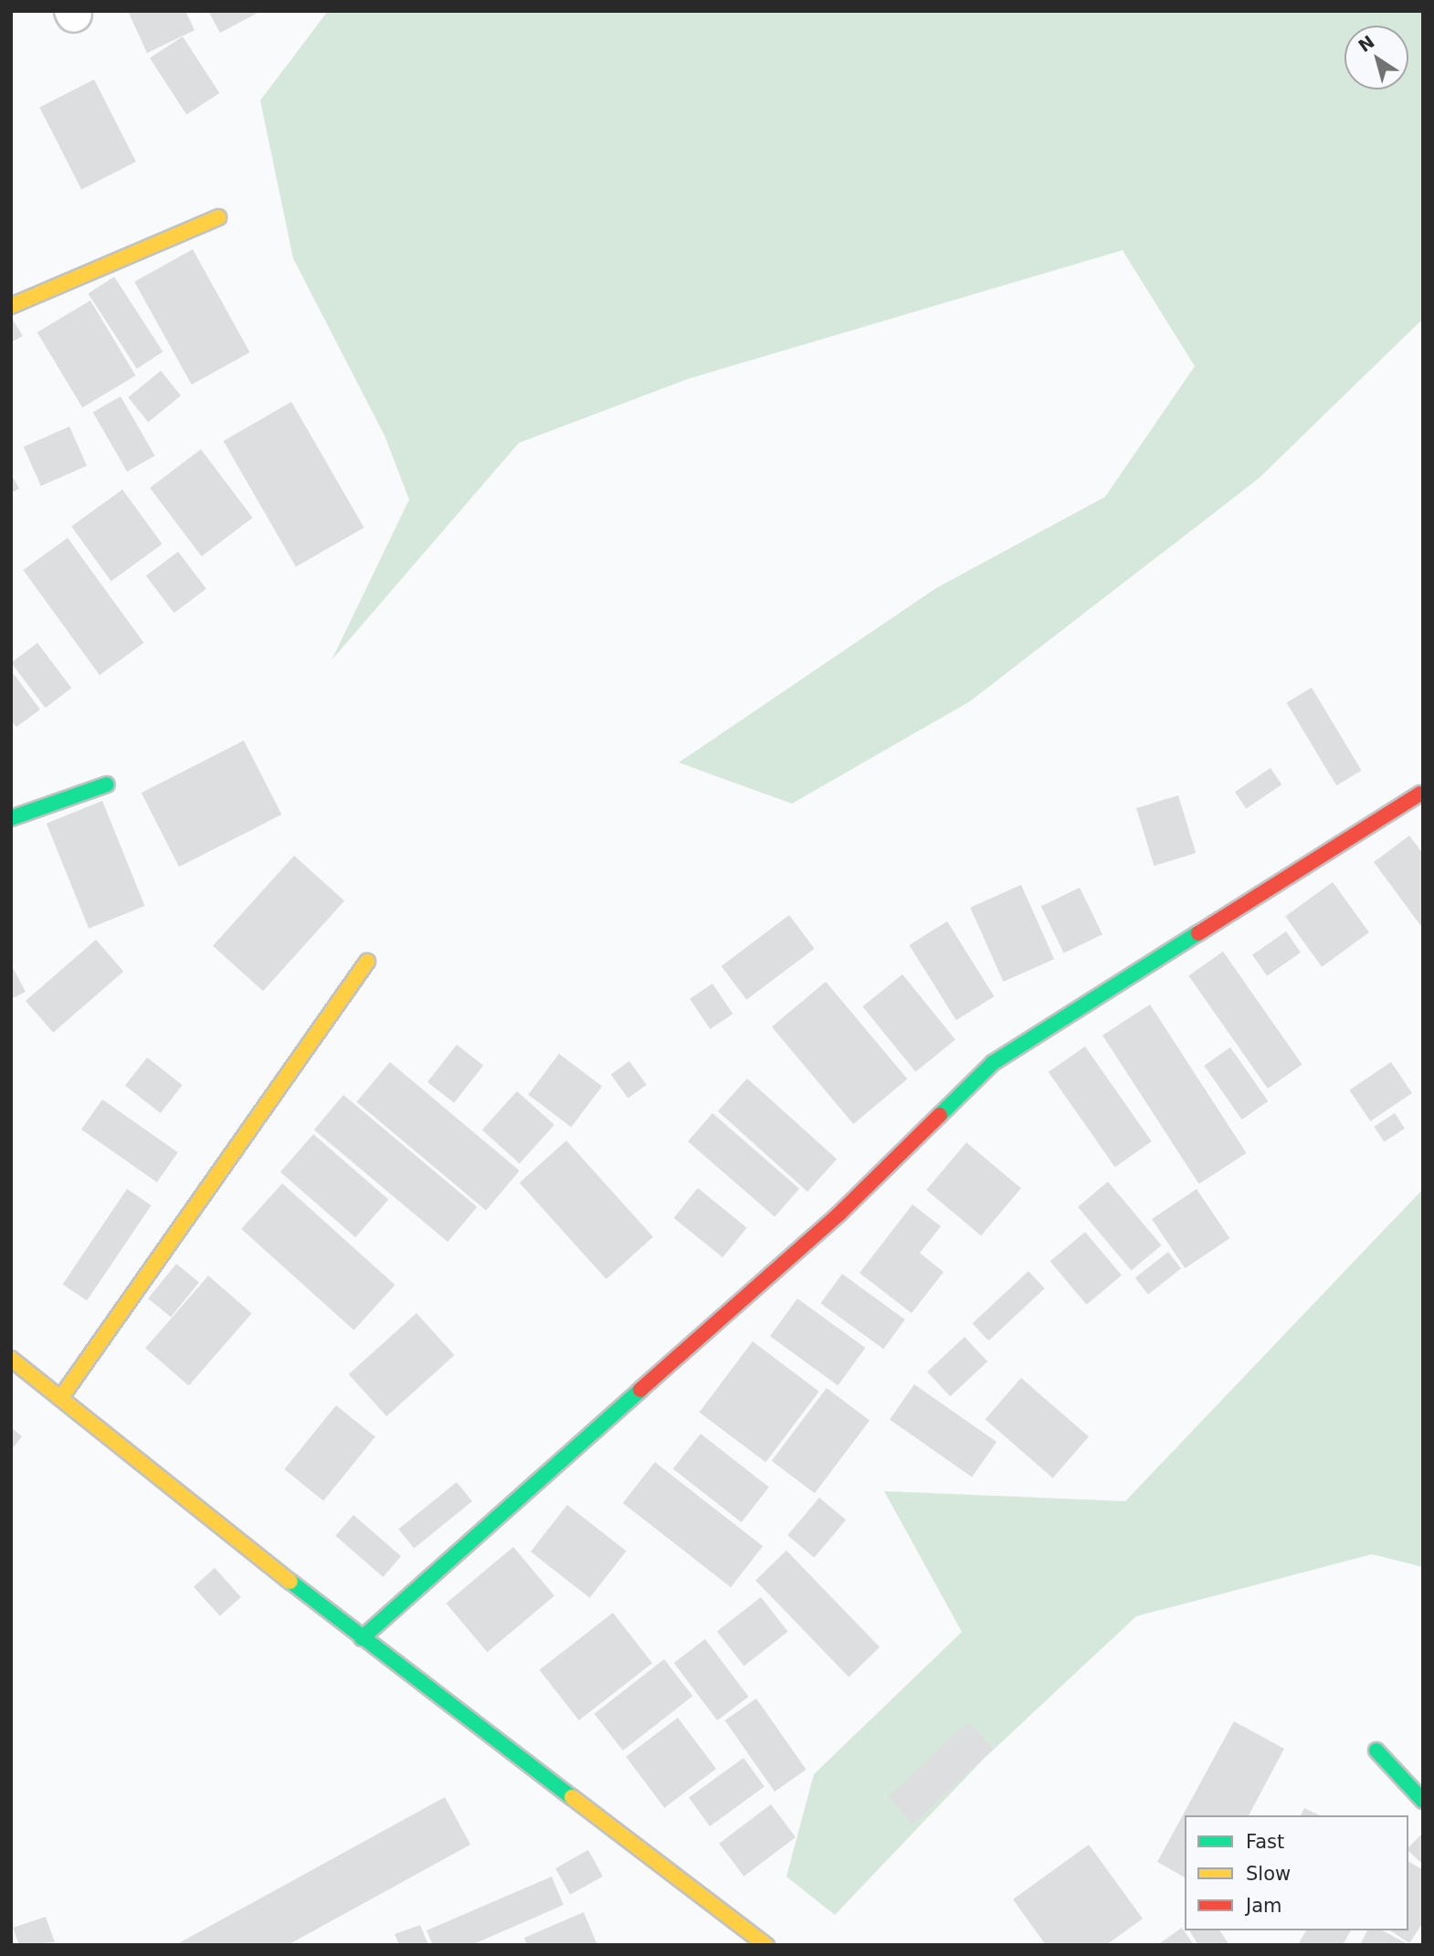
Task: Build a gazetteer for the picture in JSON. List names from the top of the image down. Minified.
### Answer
{"legend":["Fast","Slow","Jam"],"north":"top left"}
